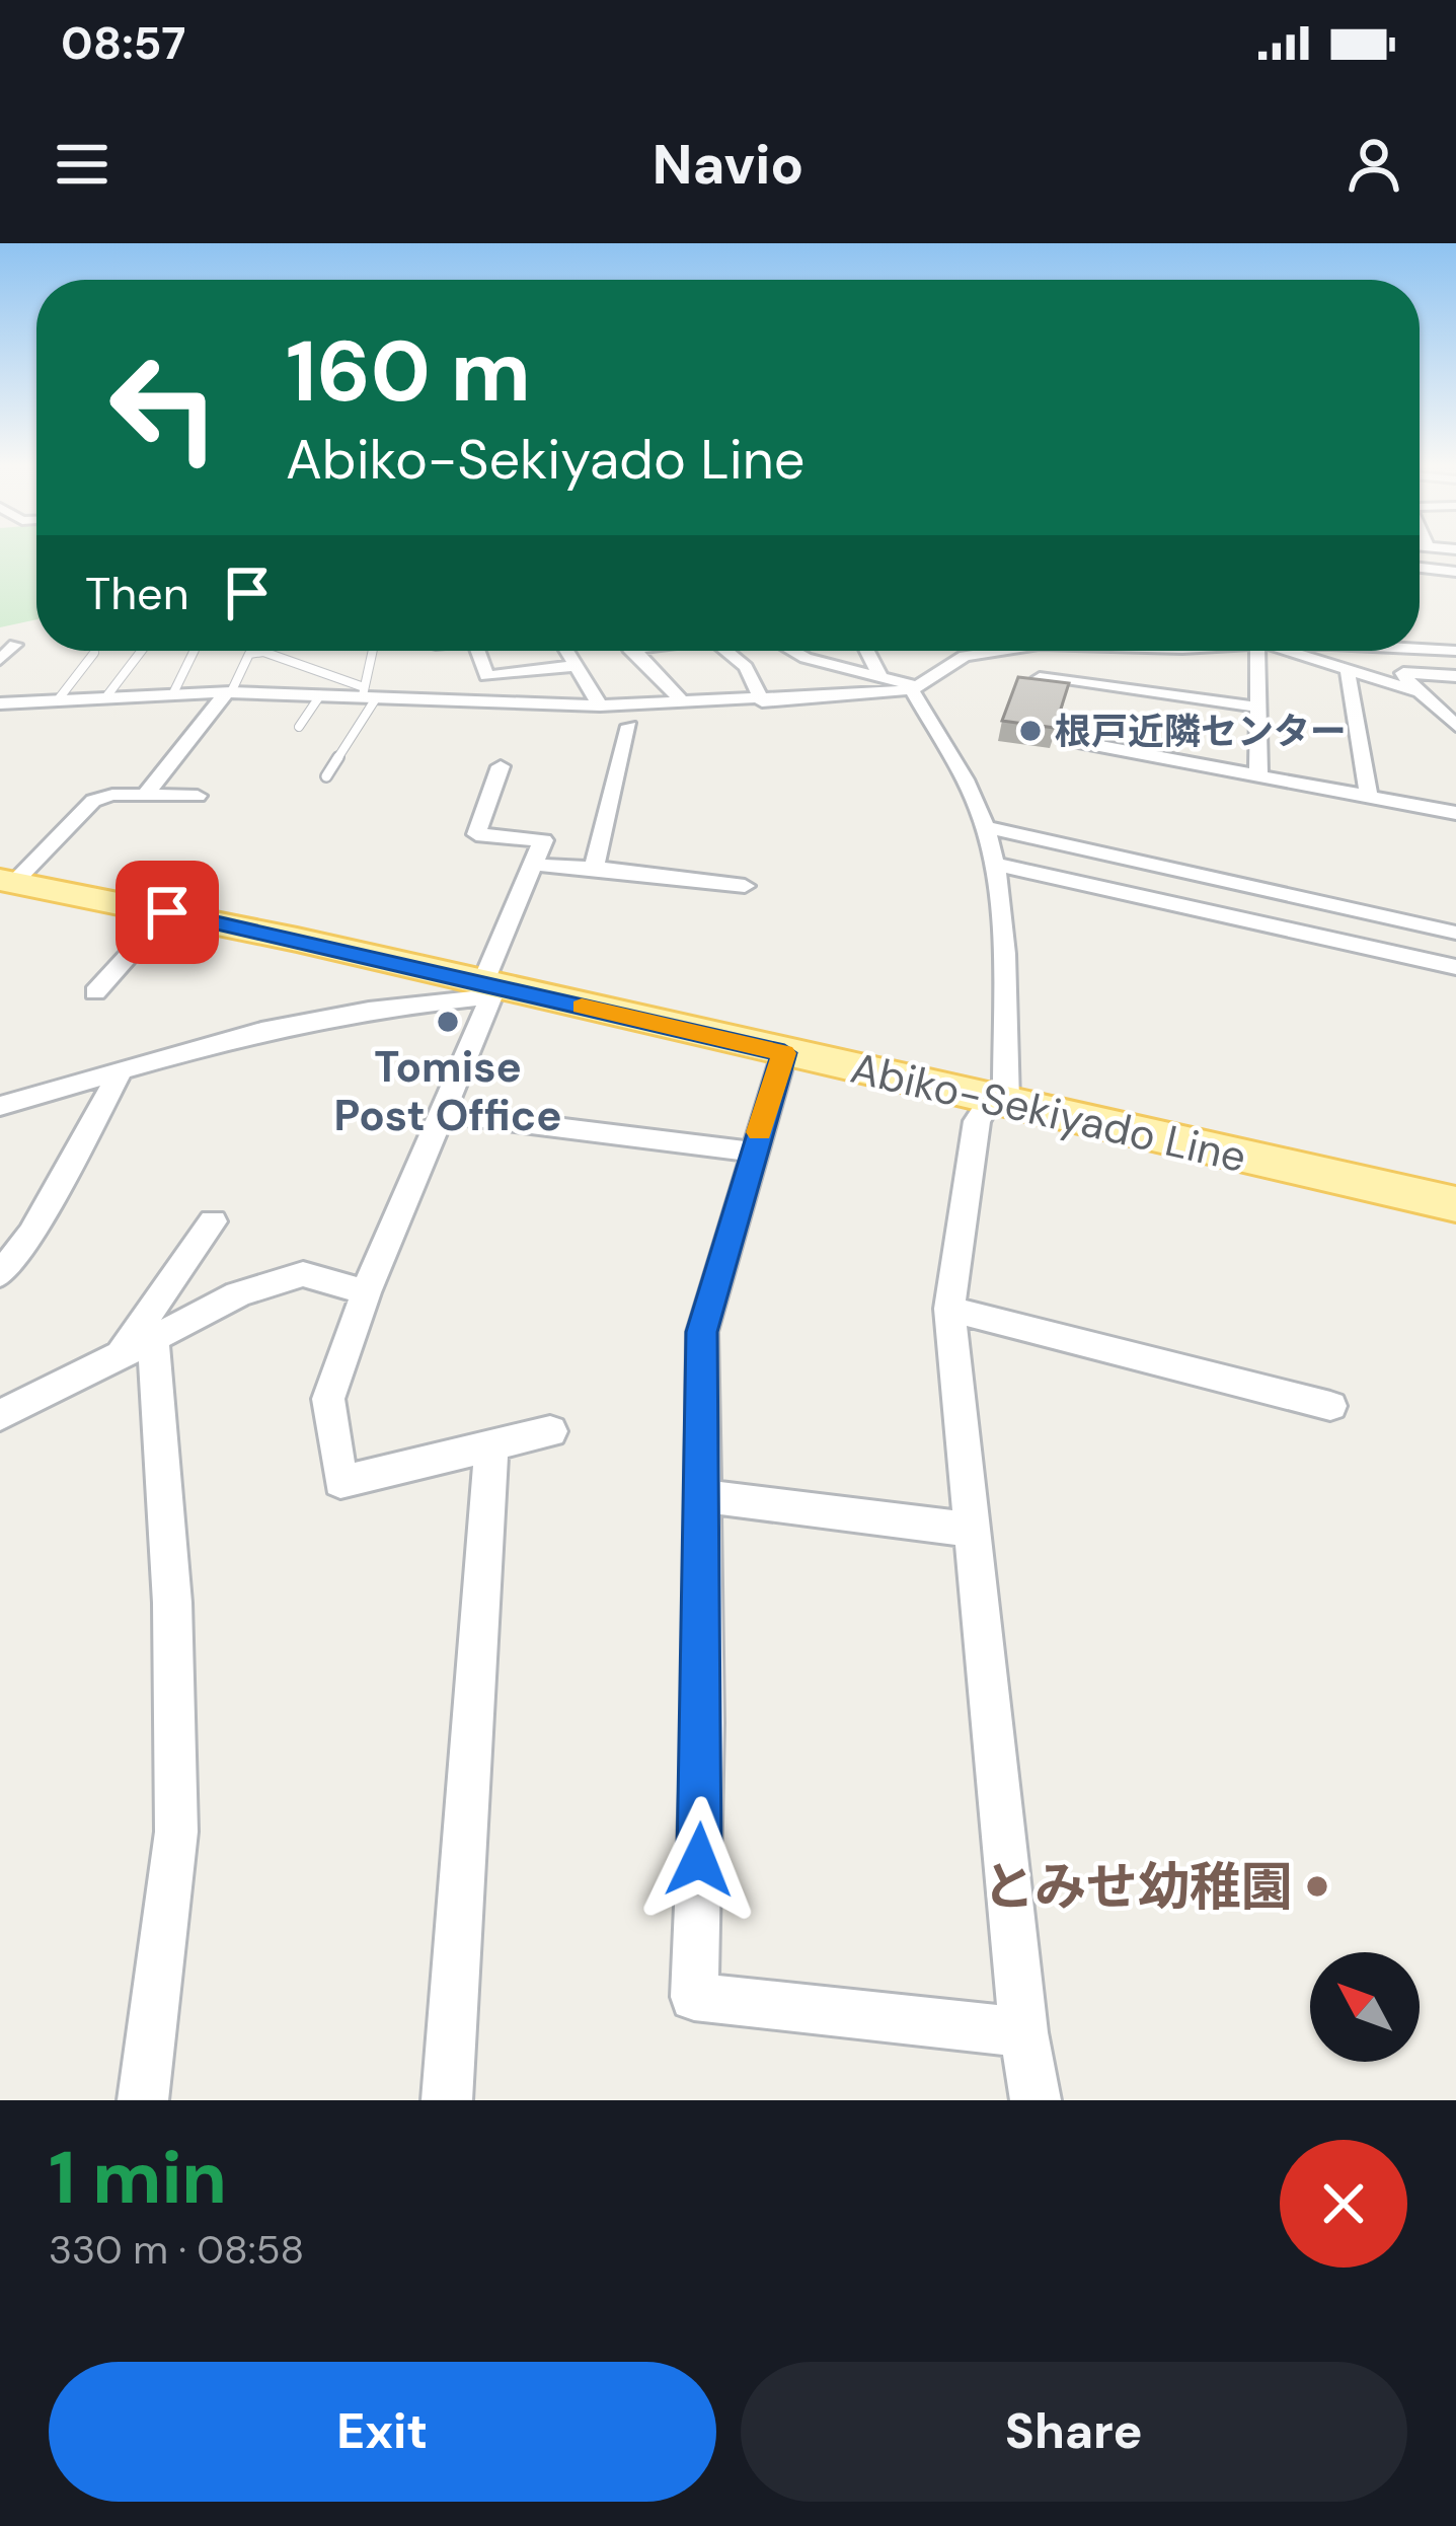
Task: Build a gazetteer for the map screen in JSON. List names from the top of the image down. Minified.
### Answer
{"streets":{"main road":["Abiko-Sekiyado Line"]},"places":["根戸近隣センター","Tomise Post Office","とみせ幼稚園"],"north":"top left","page":{"status":"08:57","header":"Navio","turn":["160 m","Abiko-Sekiyado Line"],"then":"Then","heading":["1 min","330 m · 08:58"],"buttons":["Exit","Share"]}}
